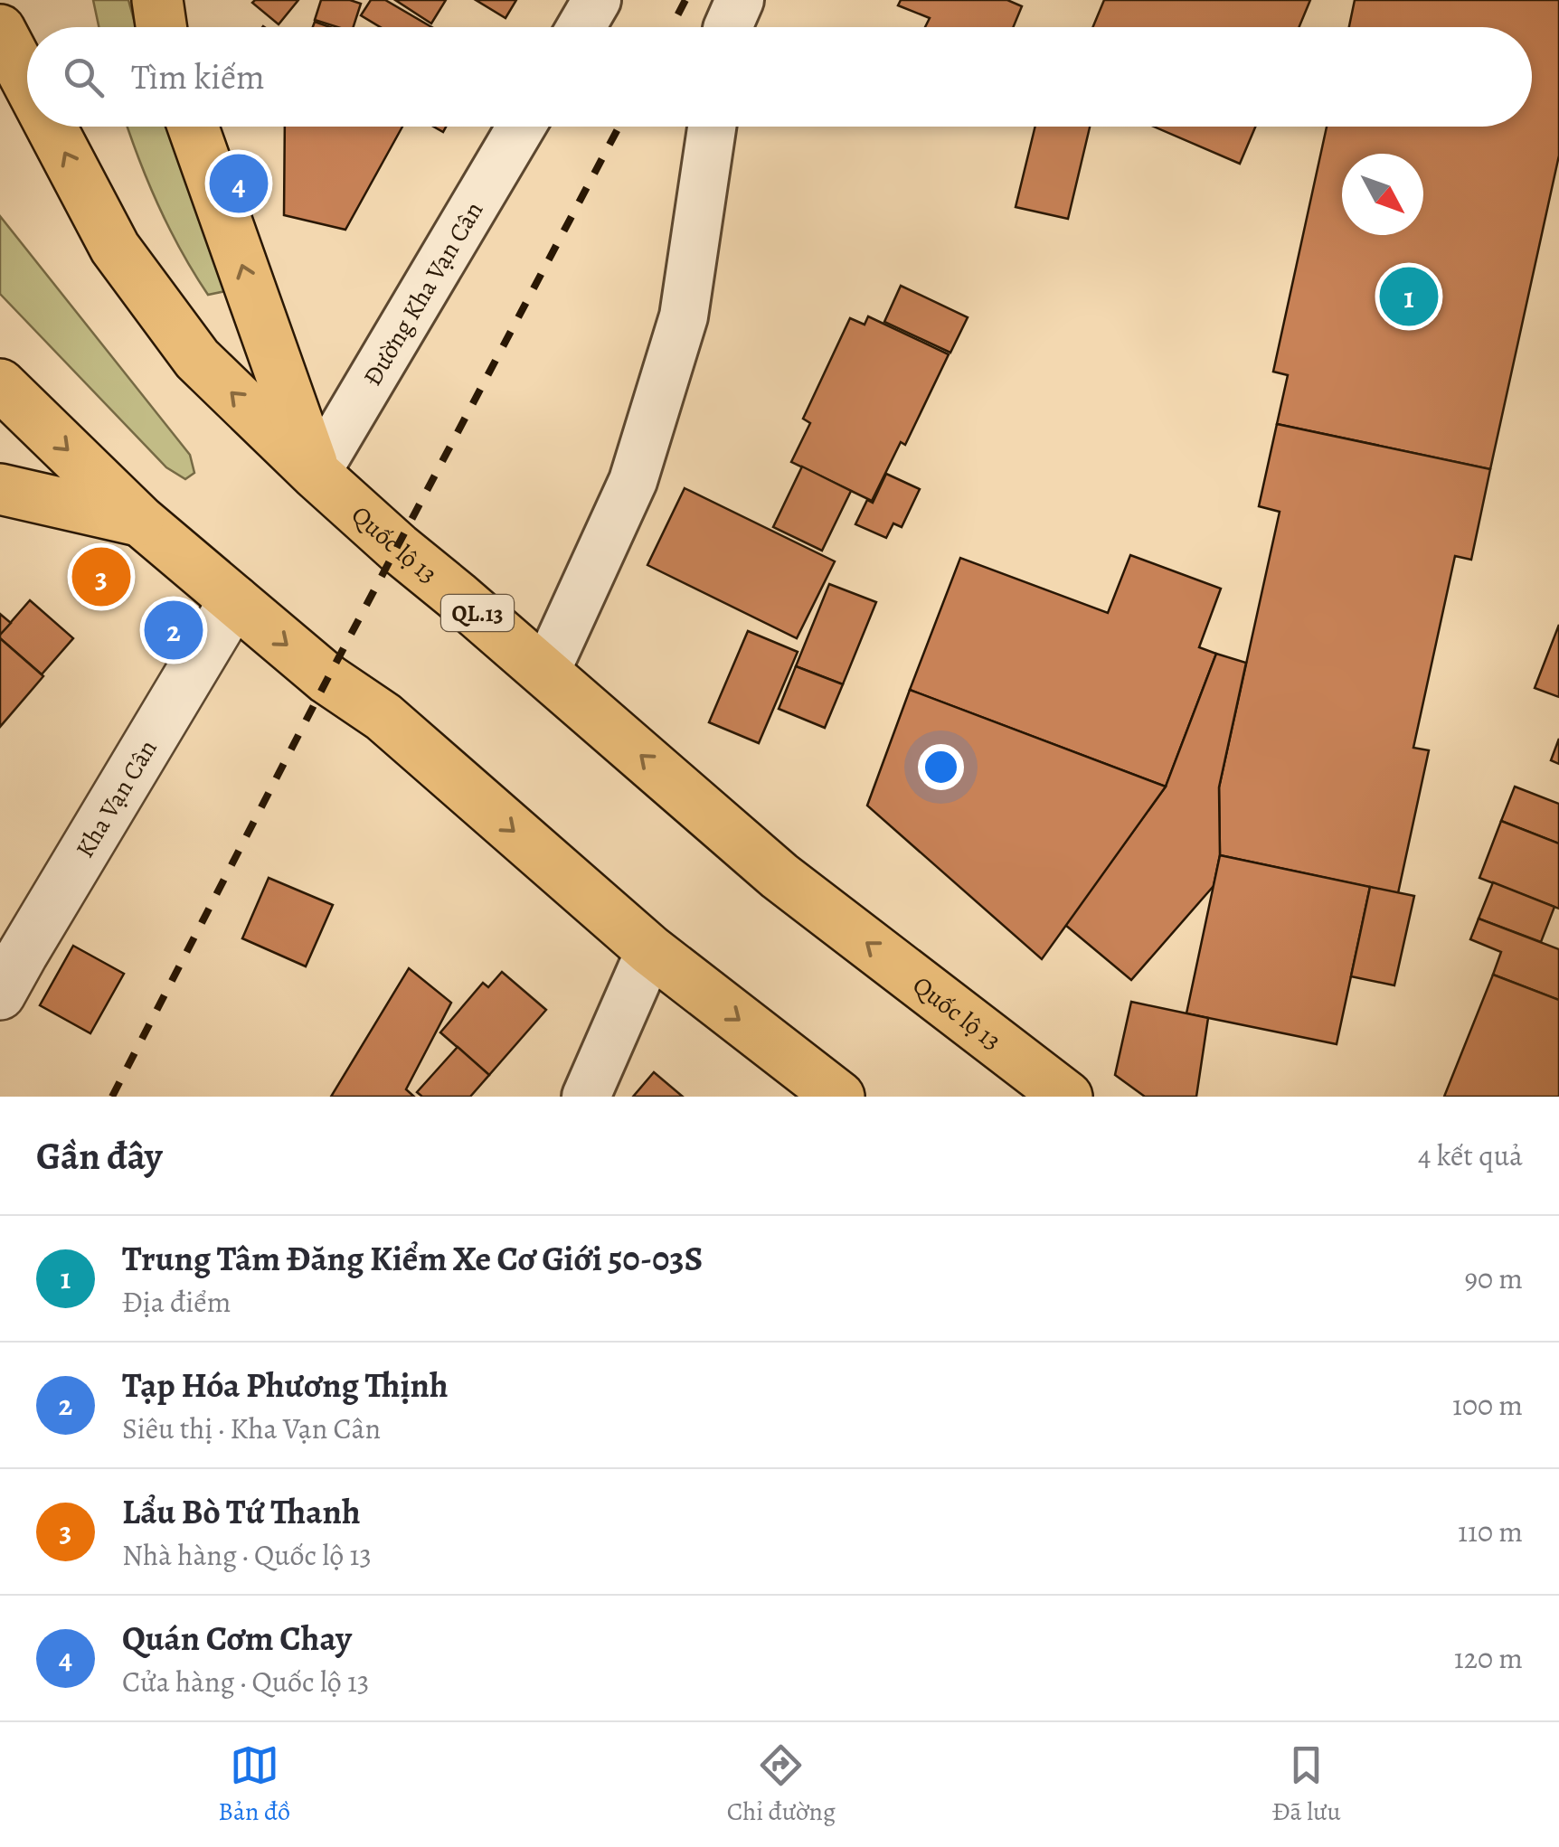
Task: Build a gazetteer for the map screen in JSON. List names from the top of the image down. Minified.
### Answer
{"streets":{"highway":["Quốc lộ 13","QL.13"],"street":["Đường Kha Vạn Cân","Kha Vạn Cân"]},"crossings":[["Đường Kha Vạn Cân","Quốc lộ 13"]],"north":"bottom right","page":{"search":"Tìm kiếm","pins":["4","1","3","2"],"heading":["Gần đây","4 kết quả"],"list":[{"mark":"1","name":"Trung Tâm Đăng Kiểm Xe Cơ Giới 50-03S","note":"Địa điểm","value":"90 m"},{"mark":"2","name":"Tạp Hóa Phương Thịnh","note":"Siêu thị · Kha Vạn Cân","value":"100 m"},{"mark":"3","name":"Lẩu Bò Tứ Thanh","note":"Nhà hàng · Quốc lộ 13","value":"110 m"},{"mark":"4","name":"Quán Cơm Chay","note":"Cửa hàng · Quốc lộ 13","value":"120 m"}],"nav":["Bản đồ","Chỉ đường","Đã lưu"]}}
